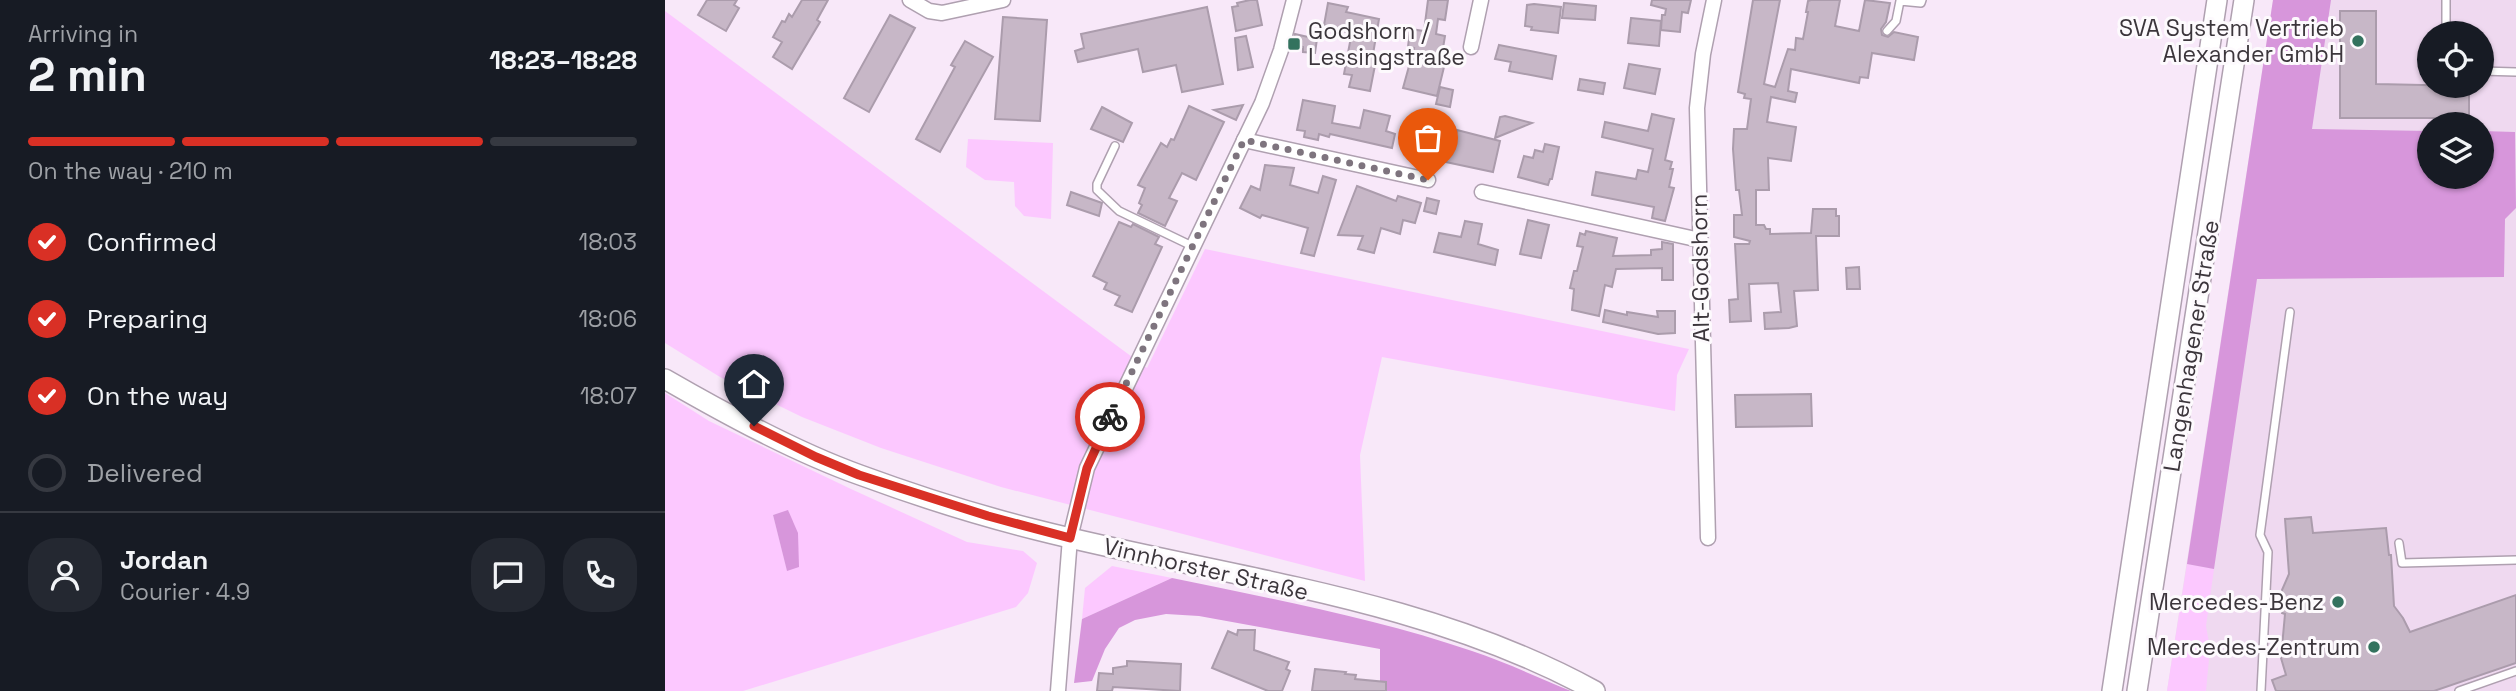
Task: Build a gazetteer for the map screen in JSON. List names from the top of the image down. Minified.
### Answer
{"streets":{"main road":["Langenhagener Straße","Vinnhorster Straße"],"street":["Alt-Godshorn"]},"places":{"other":["SVA System Vertrieb Alexander GmbH","Mercedes-Benz","Mercedes-Zentrum"],"transit":["Godshorn / Lessingstraße"]},"page":{"heading":["2 min","Arriving in","18:23–18:28"],"panel":["Jordan","Courier · 4.9"],"bar":"On the way · 210 m","list":[["Confirmed","18:03"],["Preparing","18:06"],["On the way","18:07"],"Delivered"]}}
